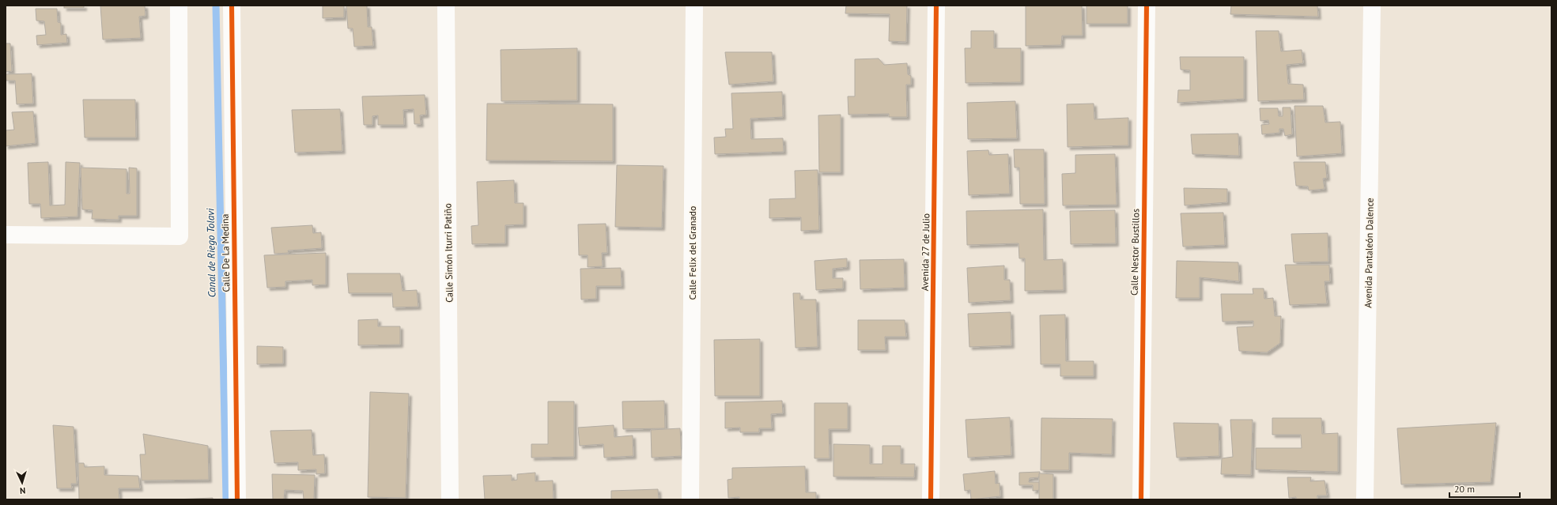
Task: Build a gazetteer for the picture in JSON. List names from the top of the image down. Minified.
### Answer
{"streets":{"street":["Avenida 27 de Julio","Calle Nestor Bustillos","Calle De La Medina","Calle Simón Iturri Patiño","Calle Felix del Granado","Avenida Pantaleón Dalence"]},"water":["Canal de Riego Tolavi"],"scale_bar":"20 m","north":"bottom"}
